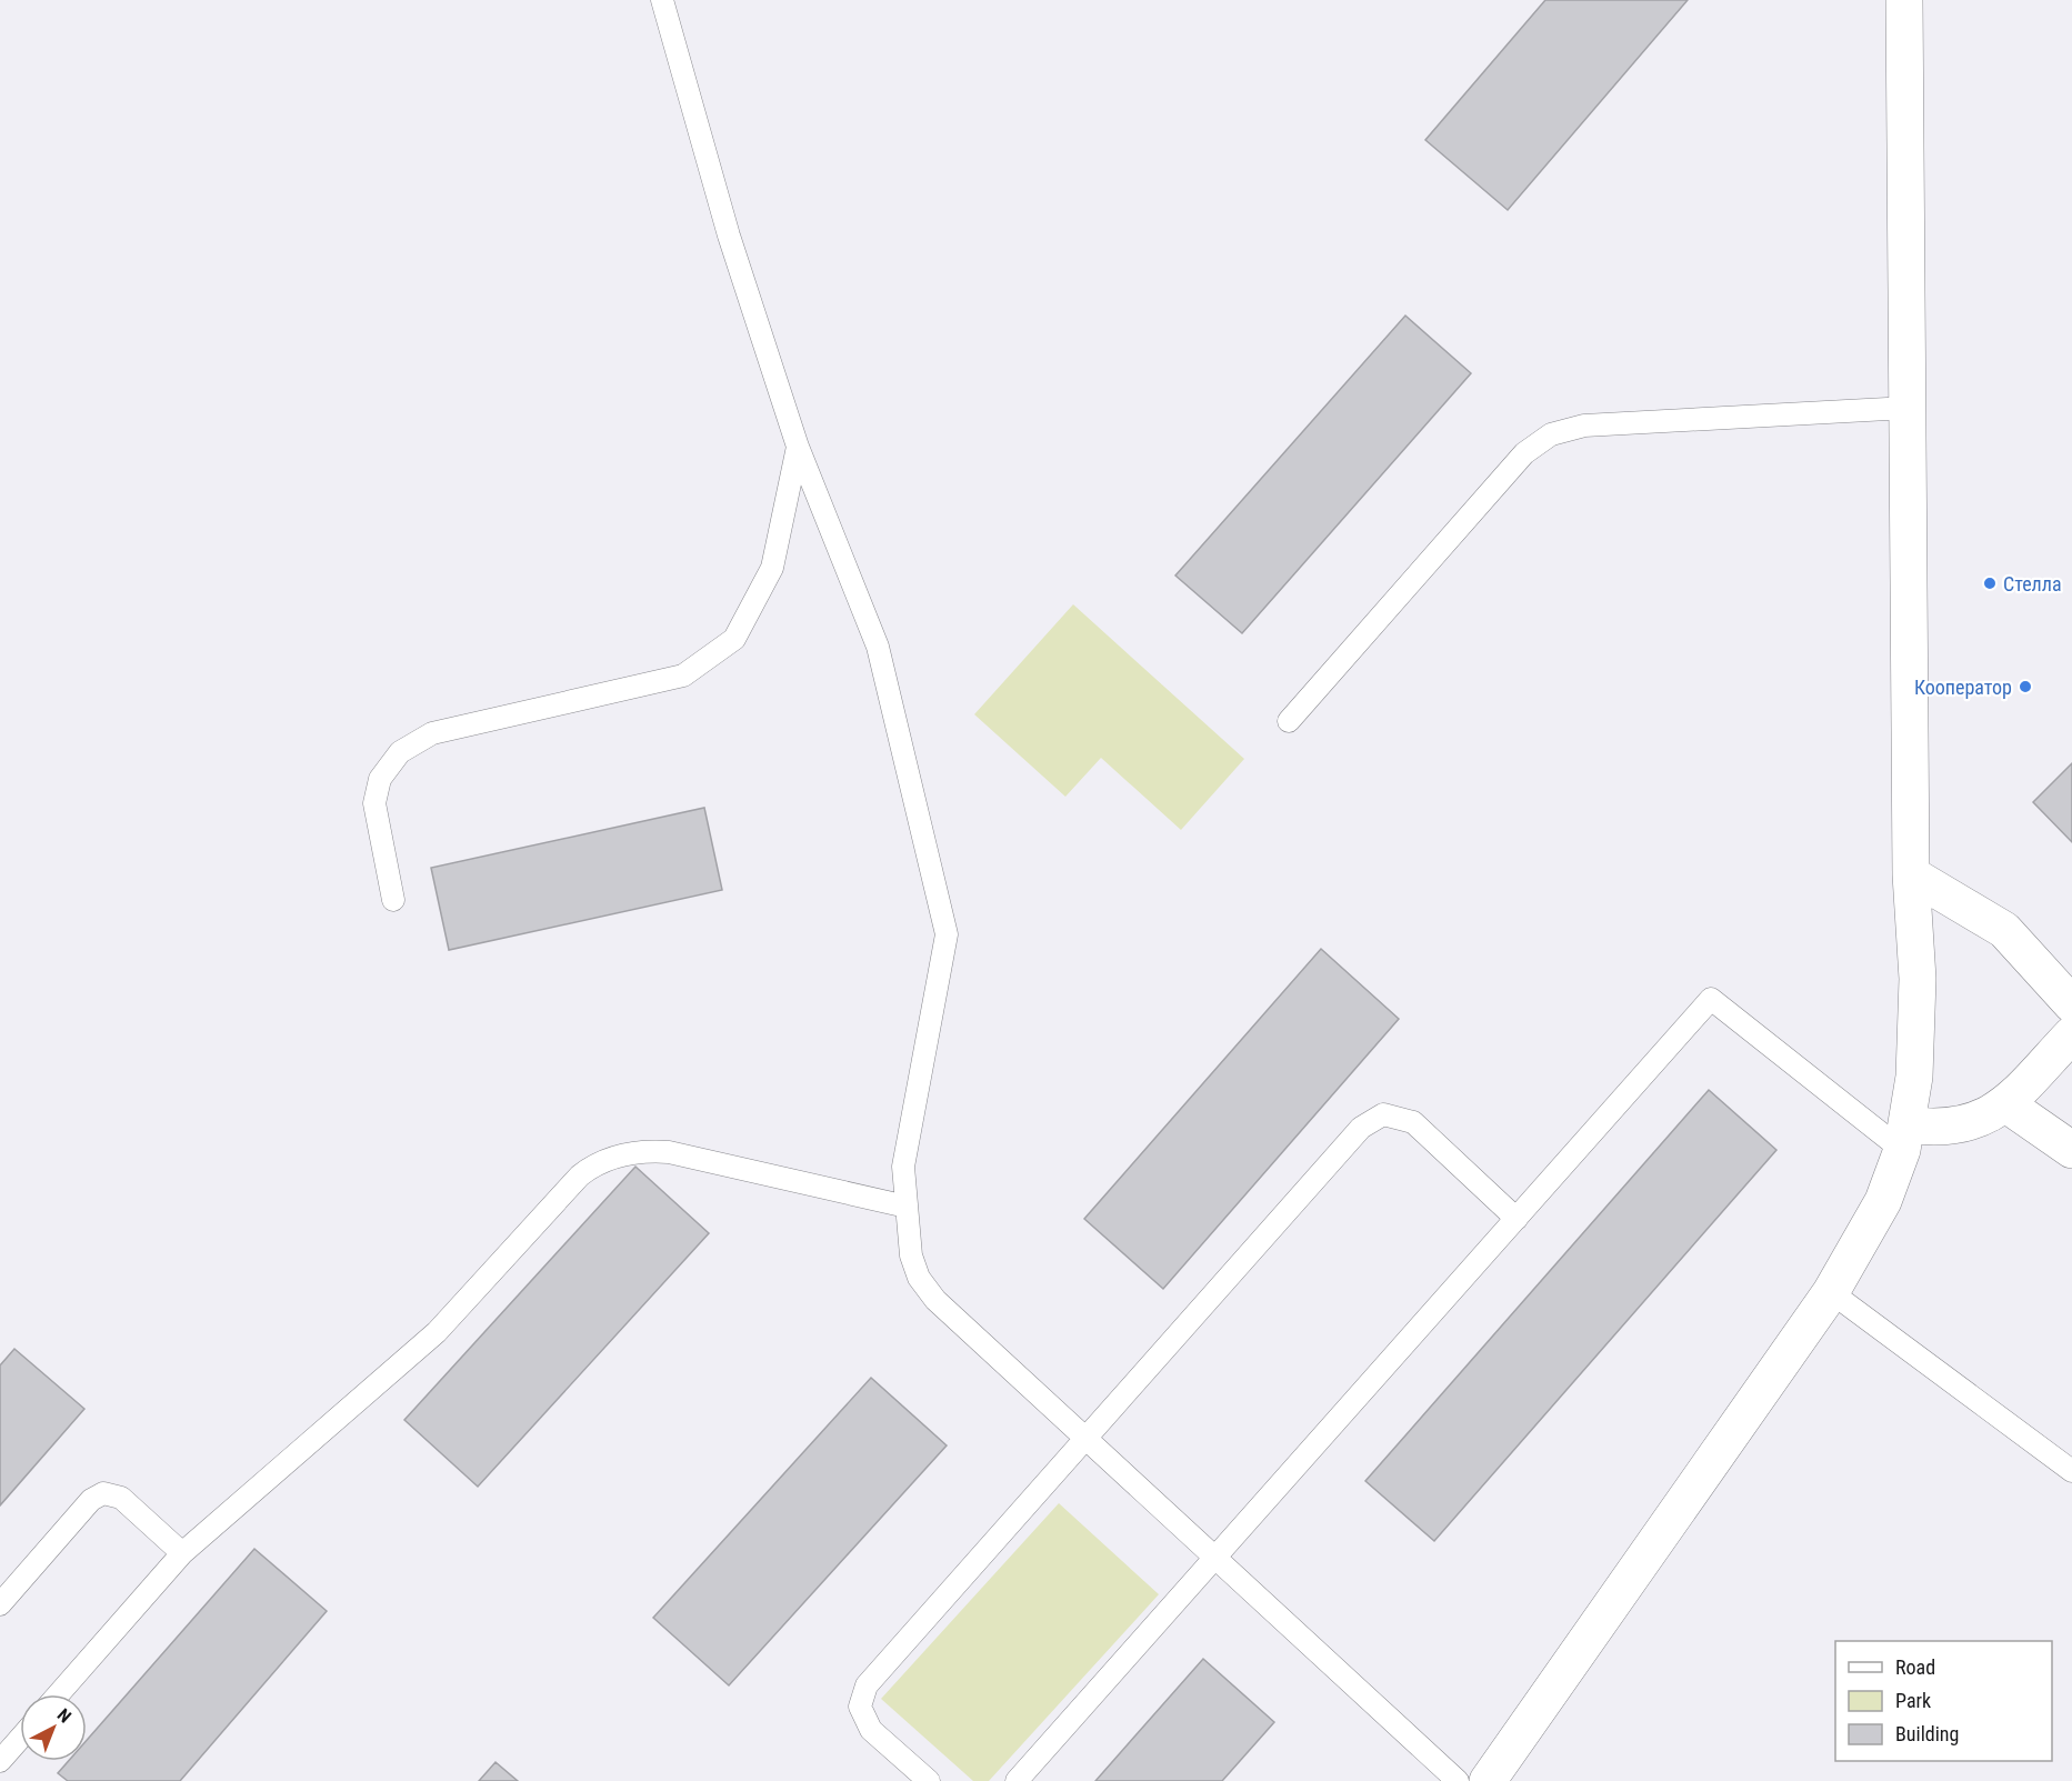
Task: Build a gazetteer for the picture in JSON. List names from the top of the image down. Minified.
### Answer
{"places":["Стелла","Кооператор"],"legend":["Road","Park","Building"],"north":"top right"}
